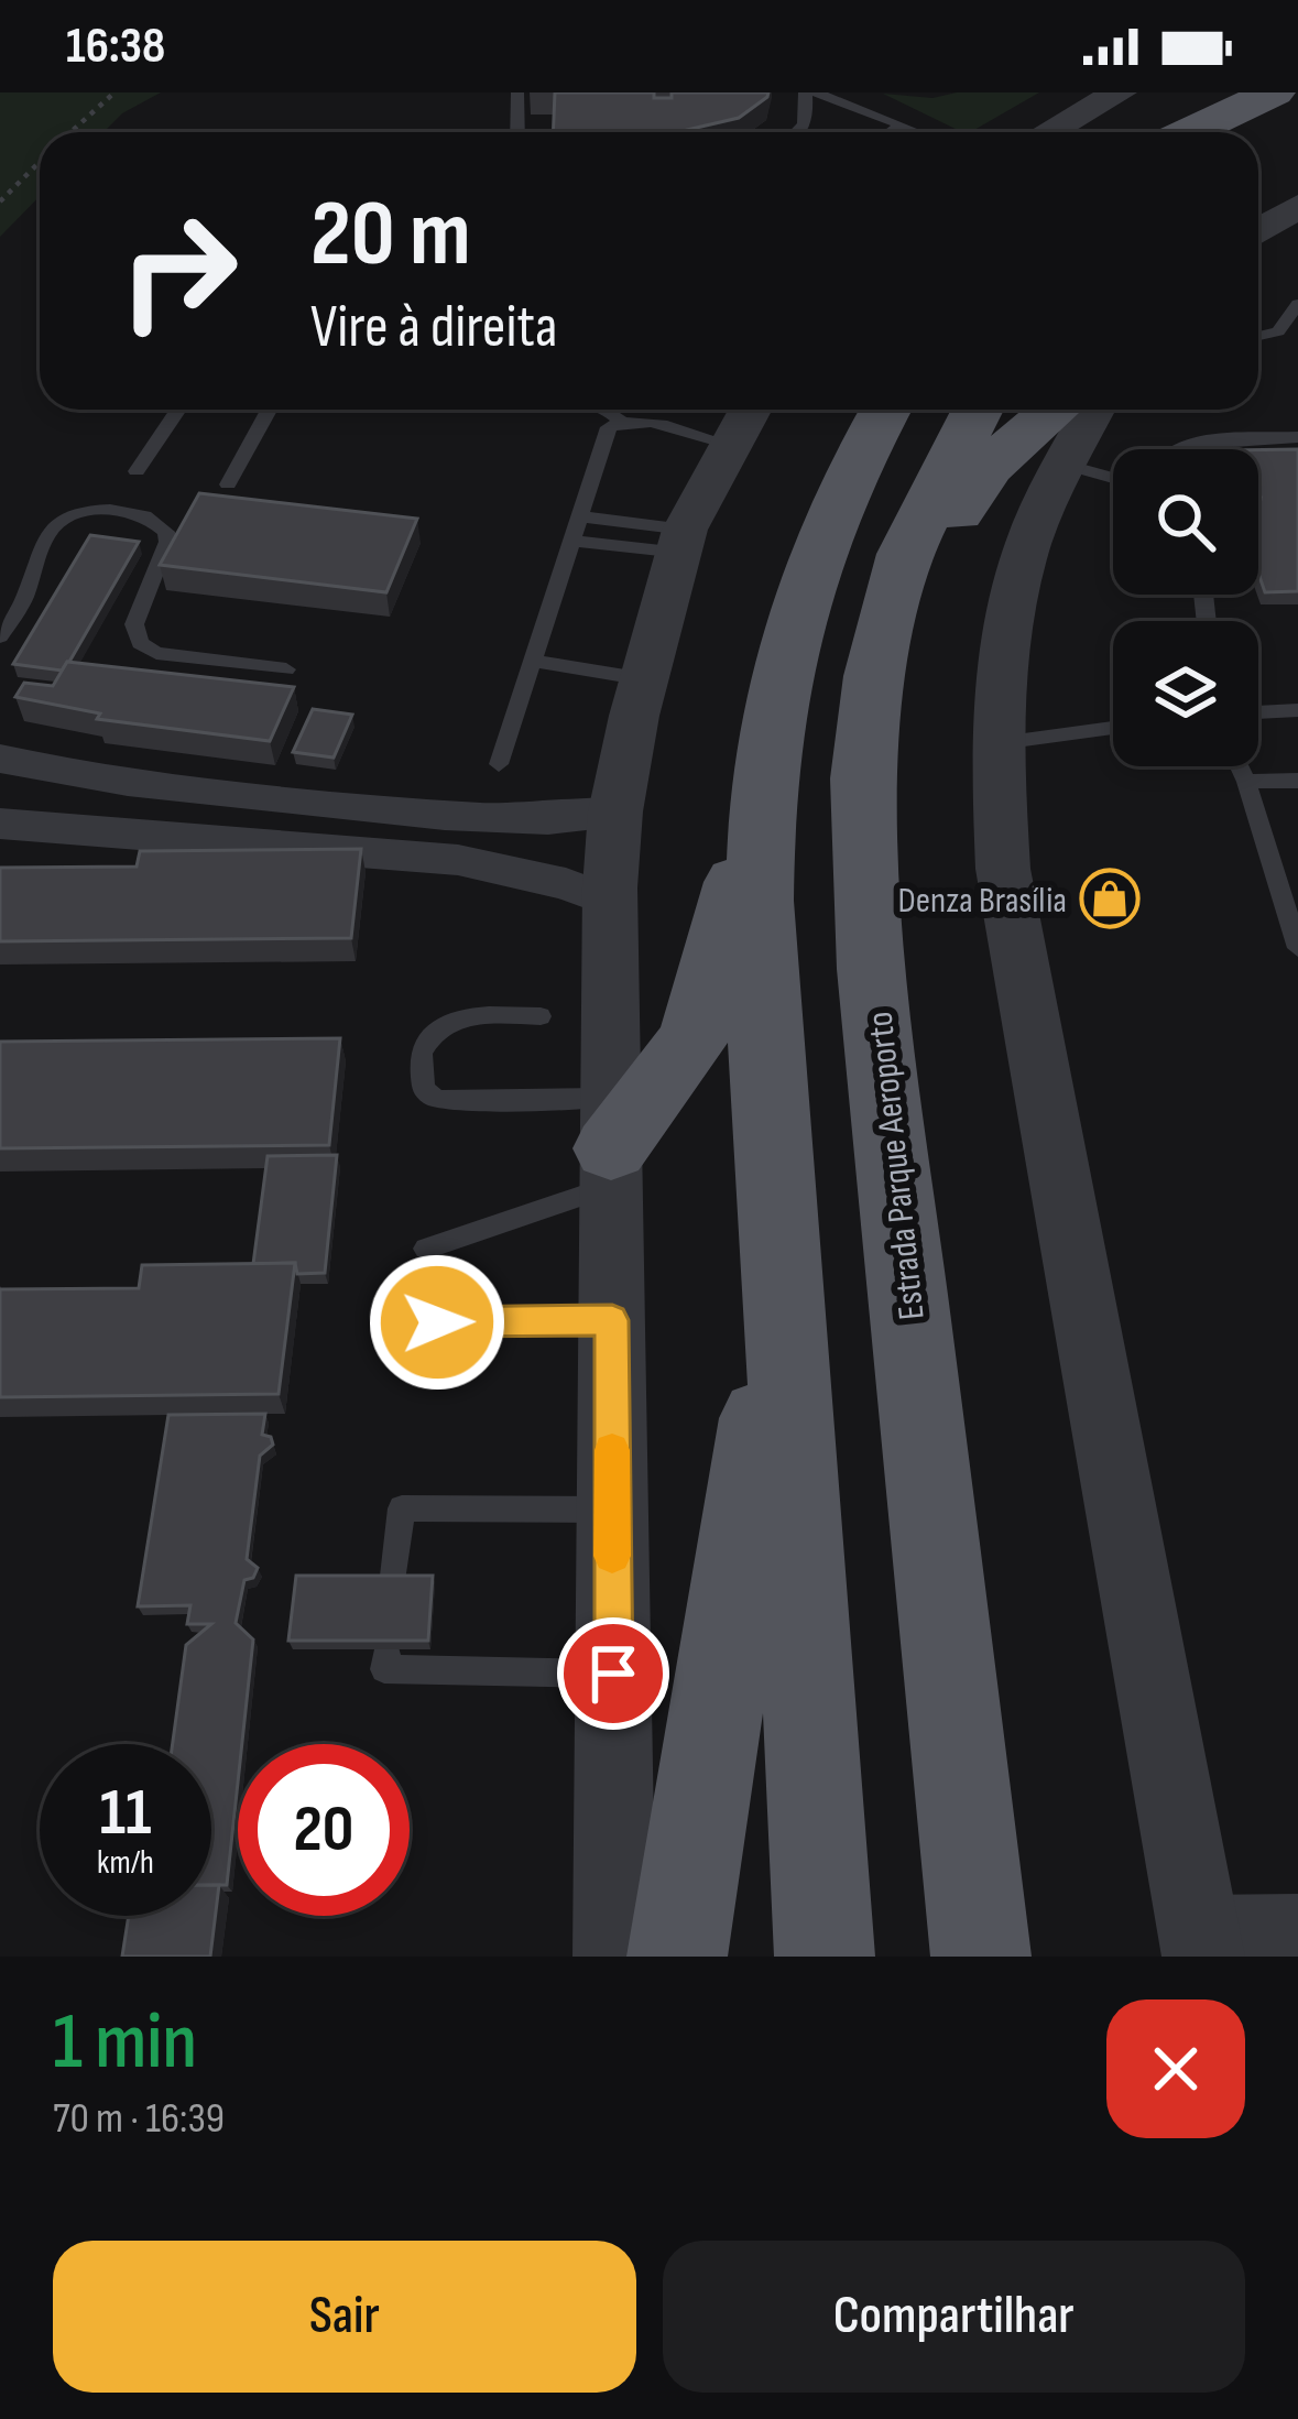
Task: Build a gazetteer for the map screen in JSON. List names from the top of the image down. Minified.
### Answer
{"streets":{"main road":["Estrada Parque Aeroporto"]},"places":{"shop":["Denza Brasília"]},"page":{"status":"16:38","turn":["20 m","Vire à direita"],"speed":"11 km/h","limit":"20","heading":["1 min","70 m · 16:39"],"buttons":["Sair","Compartilhar"]}}
